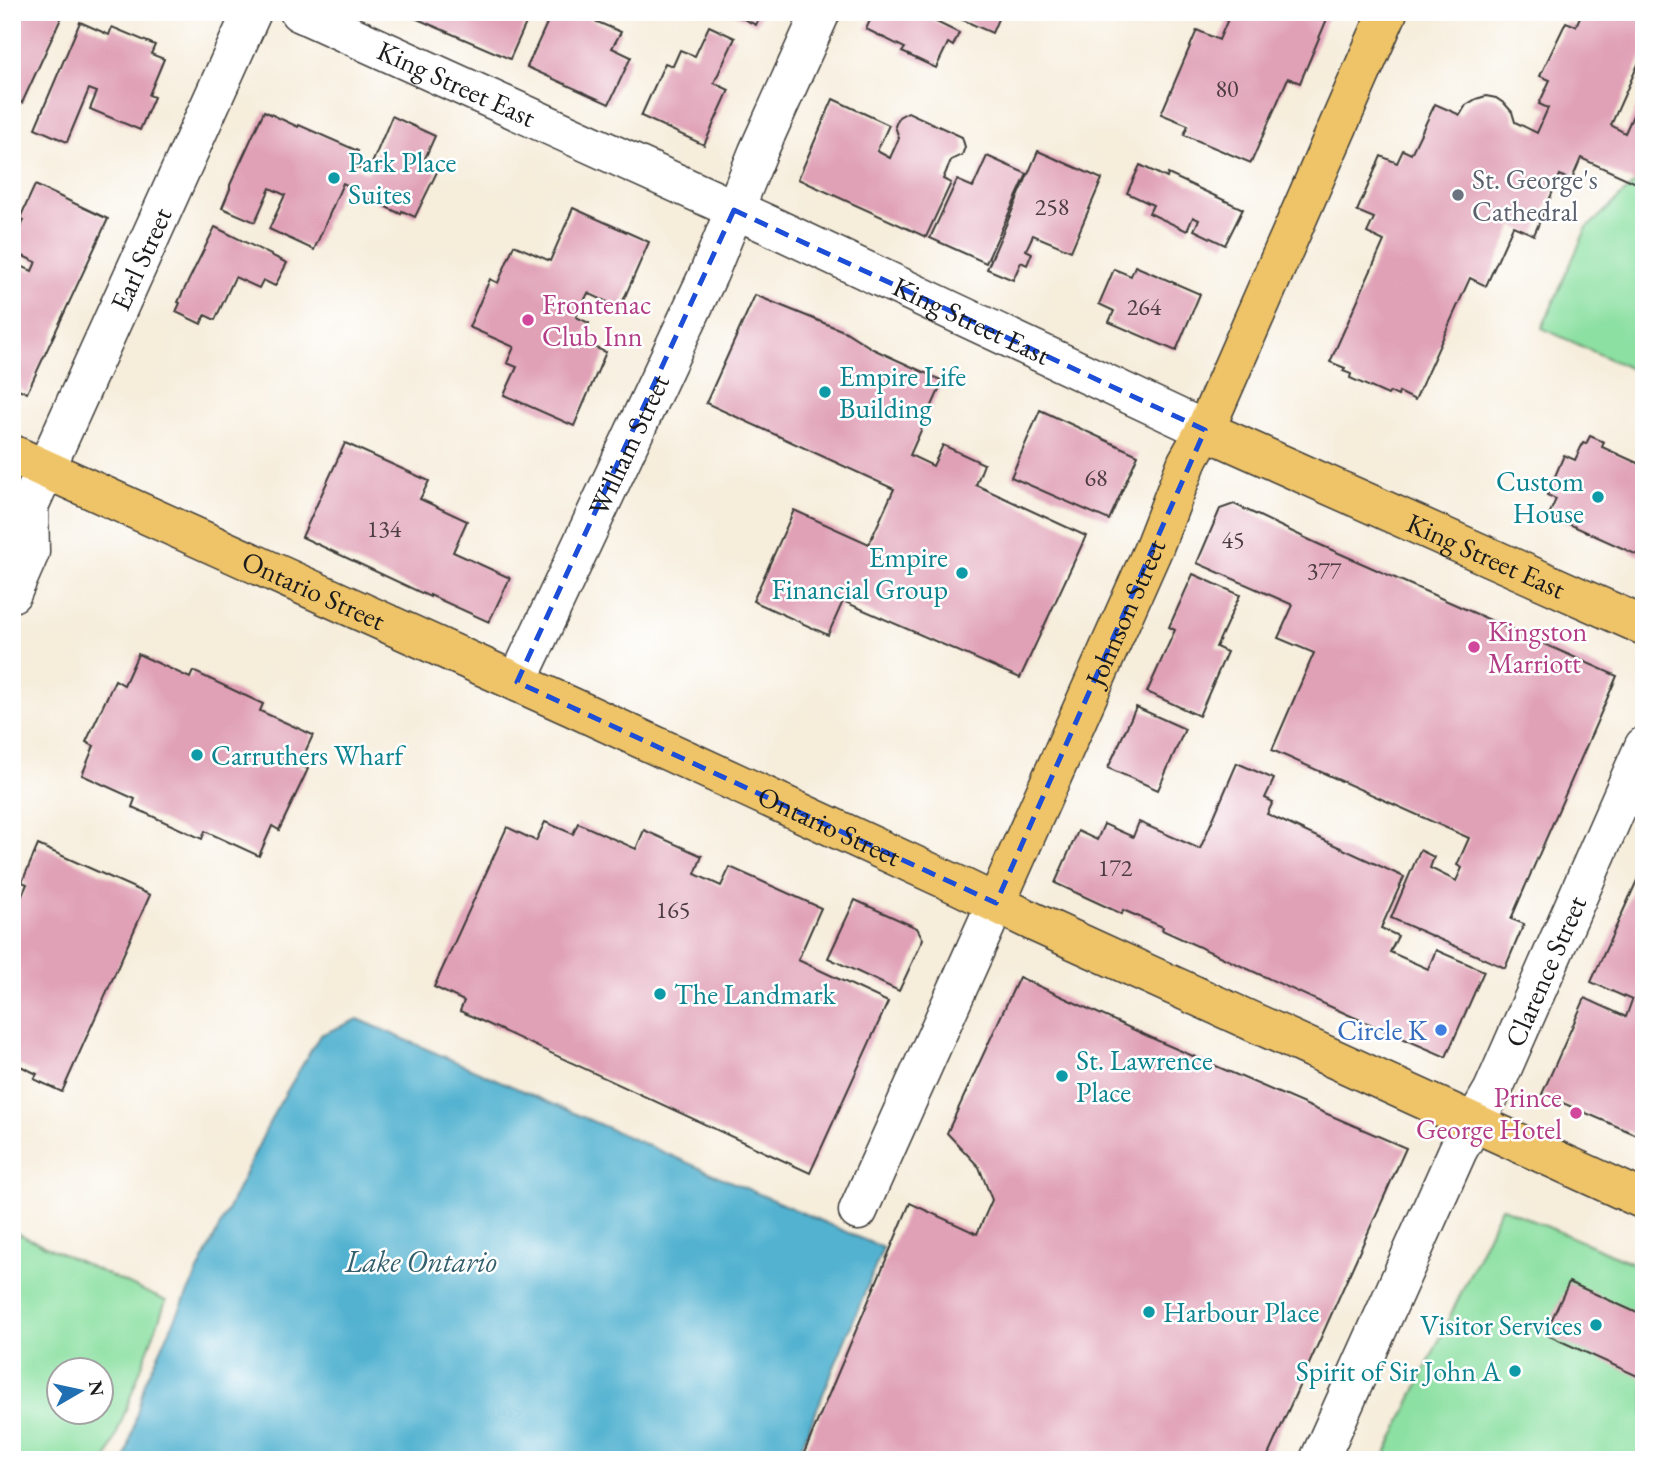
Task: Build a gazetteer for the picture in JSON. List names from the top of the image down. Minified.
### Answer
{"streets":{"main road":["King Street East","Ontario Street","Johnson Street"],"street":["Earl Street","William Street","Clarence Street"]},"crossings":[["King Street East","William Street"],["King Street East","Johnson Street"],["Earl Street","Ontario Street"],["William Street","Ontario Street"],["Ontario Street","Johnson Street"],["Ontario Street","Clarence Street"]],"water":["Lake Ontario"],"places":["Park Place Suites","St. George's Cathedral","Frontenac Club Inn","Empire Life Building","Custom House","Empire Financial Group","Kingston Marriott","Carruthers Wharf","The Landmark","Circle K","St. Lawrence Place","Prince George Hotel","Harbour Place","Visitor Services","Spirit of Sir John A"],"house_numbers":["80","258","264","68","134","45","377","172","165"],"north":"right"}
